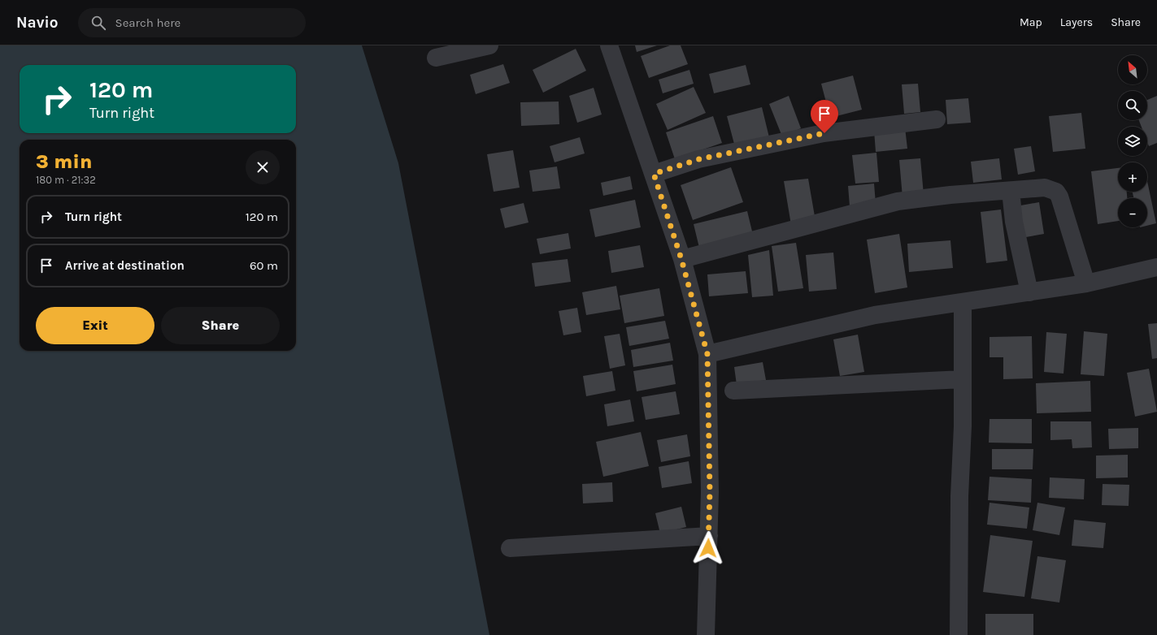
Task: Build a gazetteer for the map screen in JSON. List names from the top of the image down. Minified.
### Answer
{"north":"top left","page":{"header":"Navio","search":"Search here","nav":["Map","Layers","Share"],"map_buttons":["+","−"],"turn":["120 m","Turn right"],"heading":["3 min","180 m · 21:32"],"list":[{"name":"Turn right","value":"120 m"},{"name":"Arrive at destination","value":"60 m"}],"buttons":["Exit","Share"]}}
